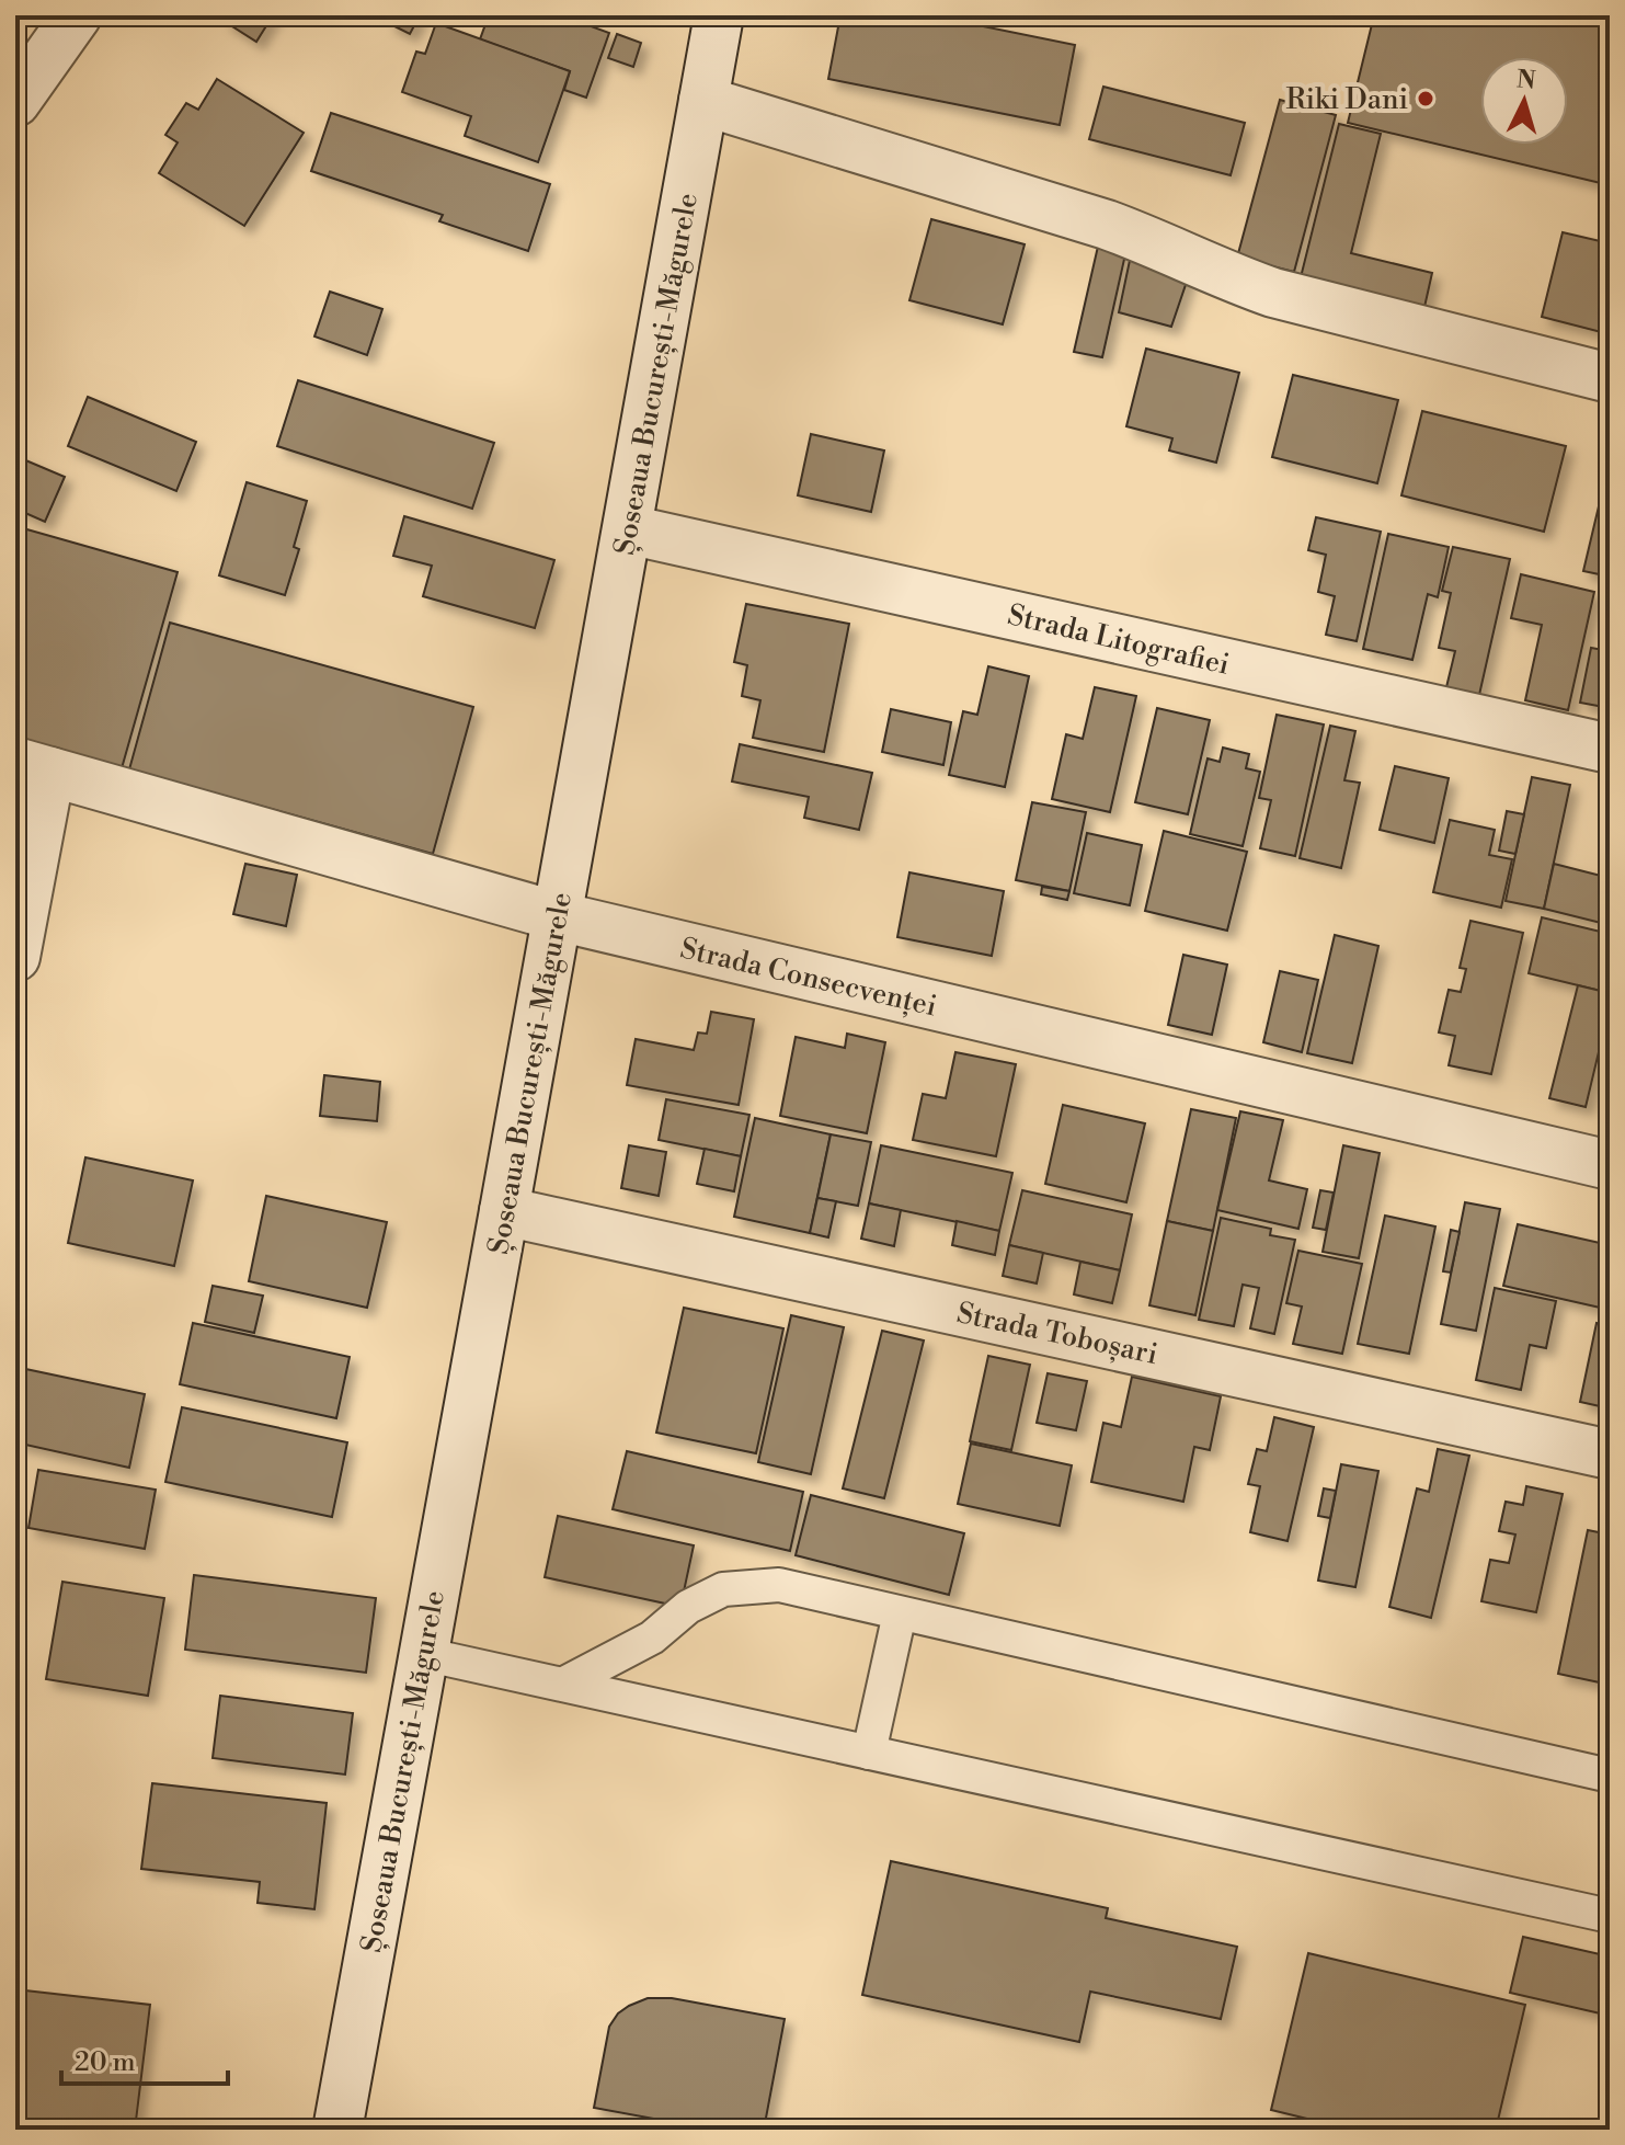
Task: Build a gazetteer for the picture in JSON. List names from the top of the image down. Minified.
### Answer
{"streets":{"street":["Șoseaua București-Măgurele","Strada Litografiei","Strada Consecvenței","Strada Toboșari"]},"crossings":[["Șoseaua București-Măgurele","Strada Litografiei"],["Șoseaua București-Măgurele","Strada Consecvenței"],["Șoseaua București-Măgurele","Strada Toboșari"]],"places":["Riki Dani"],"scale_bar":"20 m","north":"top"}
